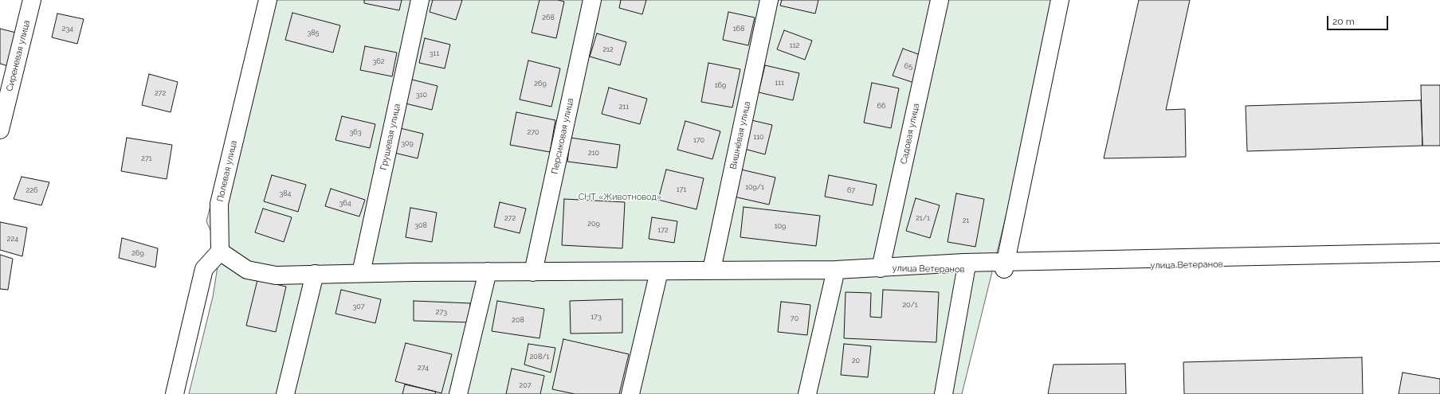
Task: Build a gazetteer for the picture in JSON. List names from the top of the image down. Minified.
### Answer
{"streets":{"street":["Сиреневая улица","Садовая улица","Вишнёвая улица","Персиковая улица","Грушевая улица","Полевая улица","улица Ветеранов"]},"crossings":[["Садовая улица","улица Ветеранов"]],"parks":["СНТ «Животновод»"],"house_numbers":["268","234","168","385","112","212","311","362","65","111","269","169","272","310","66","211","363","270","110","170","309","210","271","109/1","171","226","67","384","364","272","21/1","21","209","308","109","172","224","269","20/1","307","273","173","70","208","208/1","20","274","207"],"scale_bar":"20 m"}
